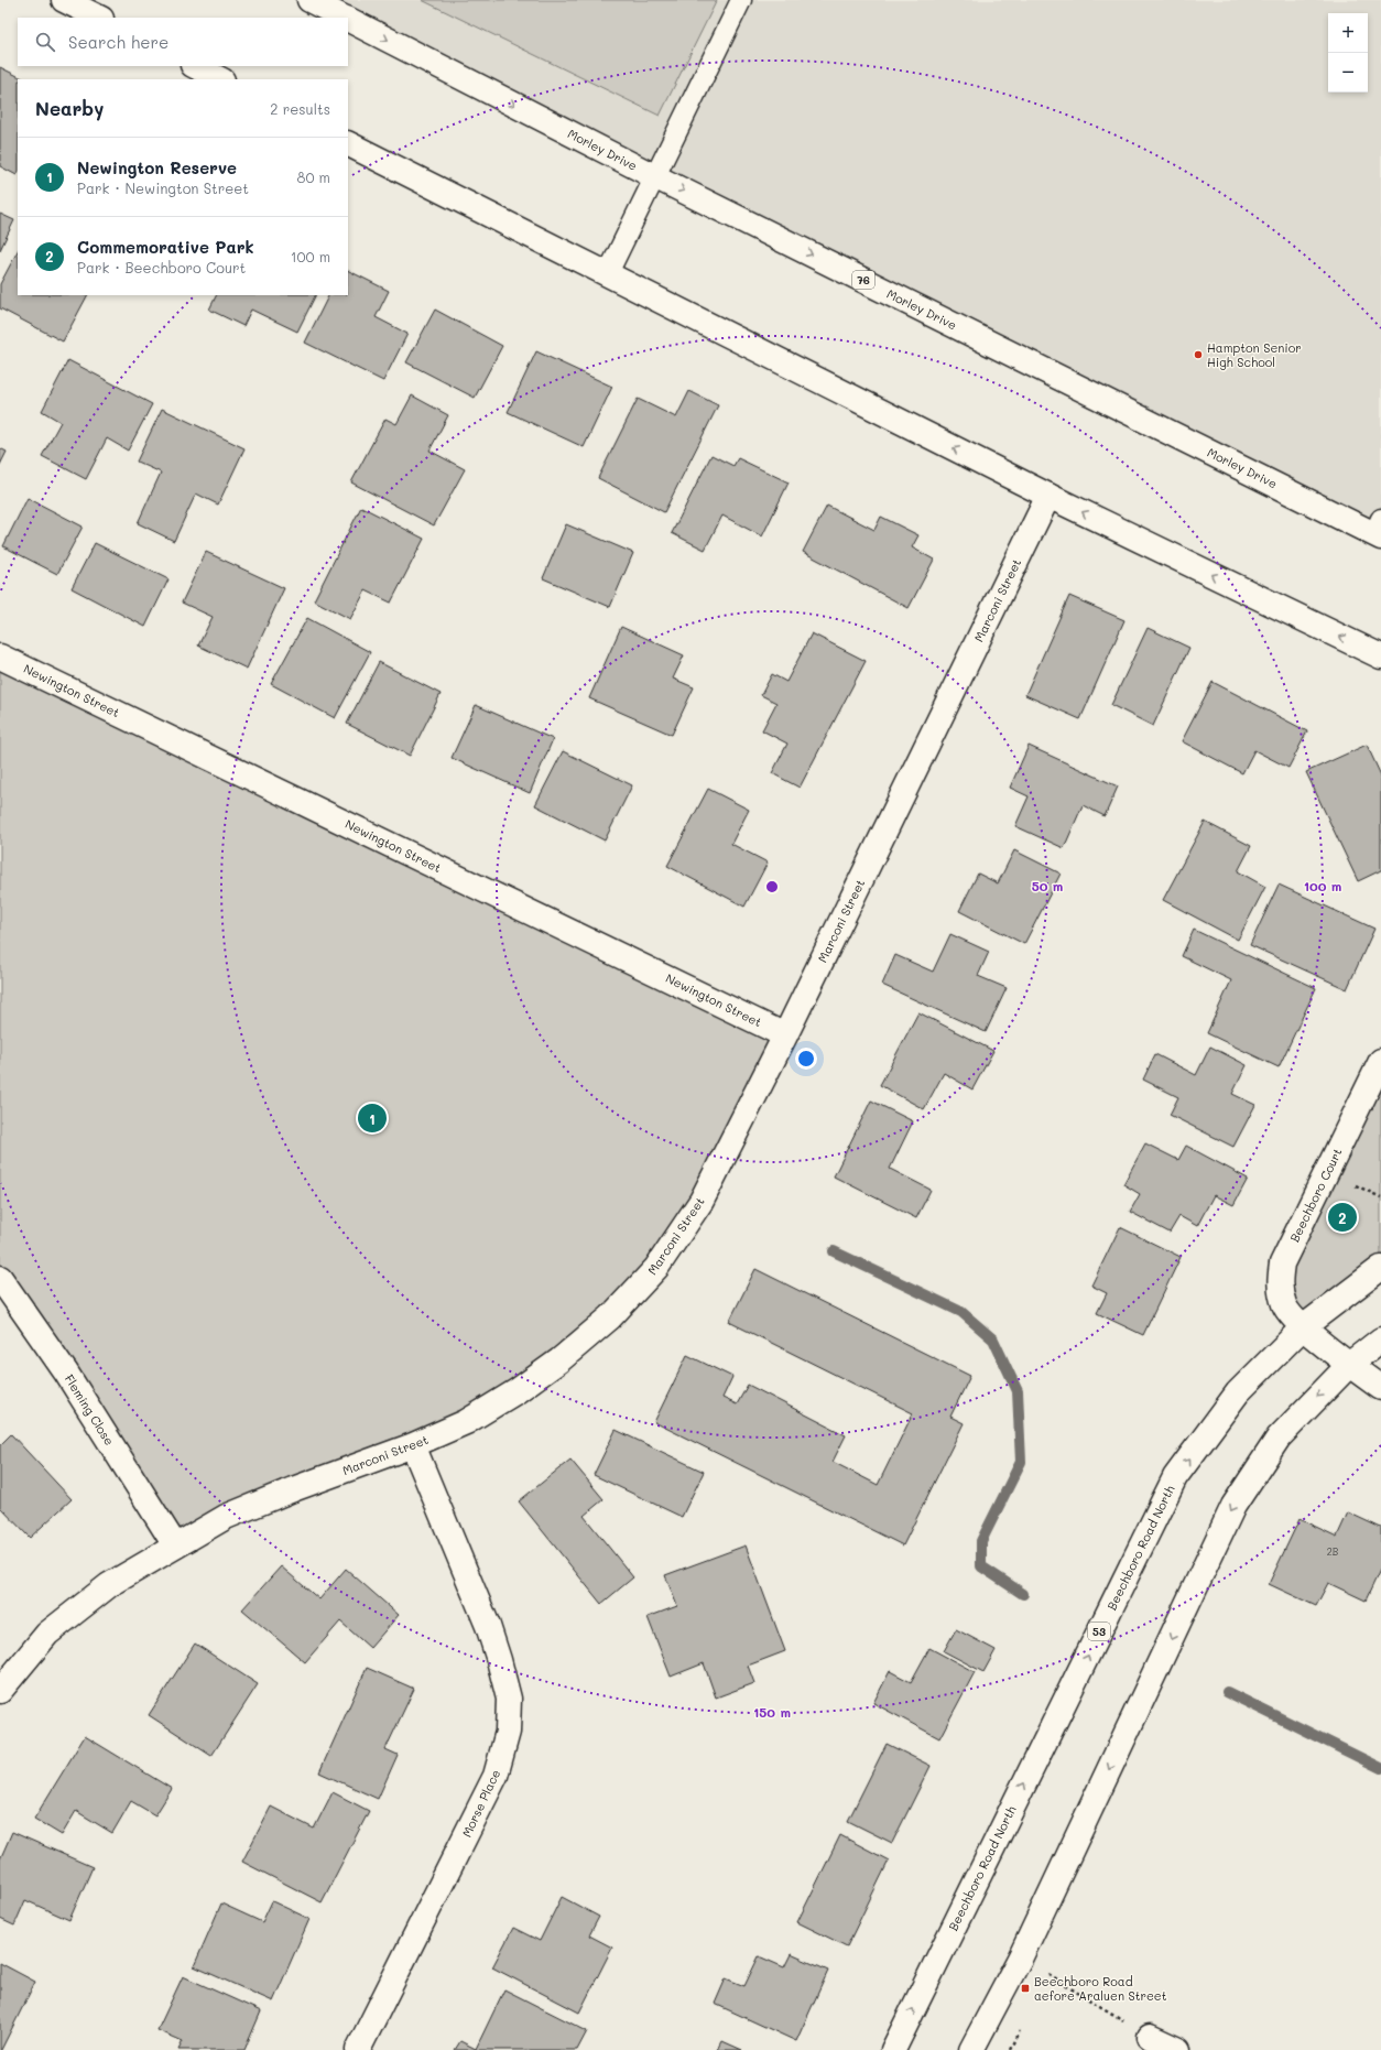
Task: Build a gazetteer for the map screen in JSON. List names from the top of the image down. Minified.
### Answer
{"streets":{"main road":["Morley Drive","76","Marconi Street","Newington Street","Beechboro Court","Fleming Close","Beechboro Road North","53","Morse Place"]},"crossings":[["Marconi Street","Newington Street"],["Marconi Street","Fleming Close"],["Marconi Street","Morse Place"],["Beechboro Court","Beechboro Road North"]],"places":{"other":["Hampton Senior High School"],"transit":["Beechboro Road aefore Araluen Street"]},"house_numbers":["2B"],"page":{"map_buttons":["+","−"],"search":"Search here","heading":["Nearby","2 results"],"list":[{"mark":"1","name":"Newington Reserve","note":"Park · Newington Street","value":"80 m"},{"mark":"2","name":"Commemorative Park","note":"Park · Beechboro Court","value":"100 m"}],"pins":["1","2"]},"rings":["50 m","100 m","150 m"]}
